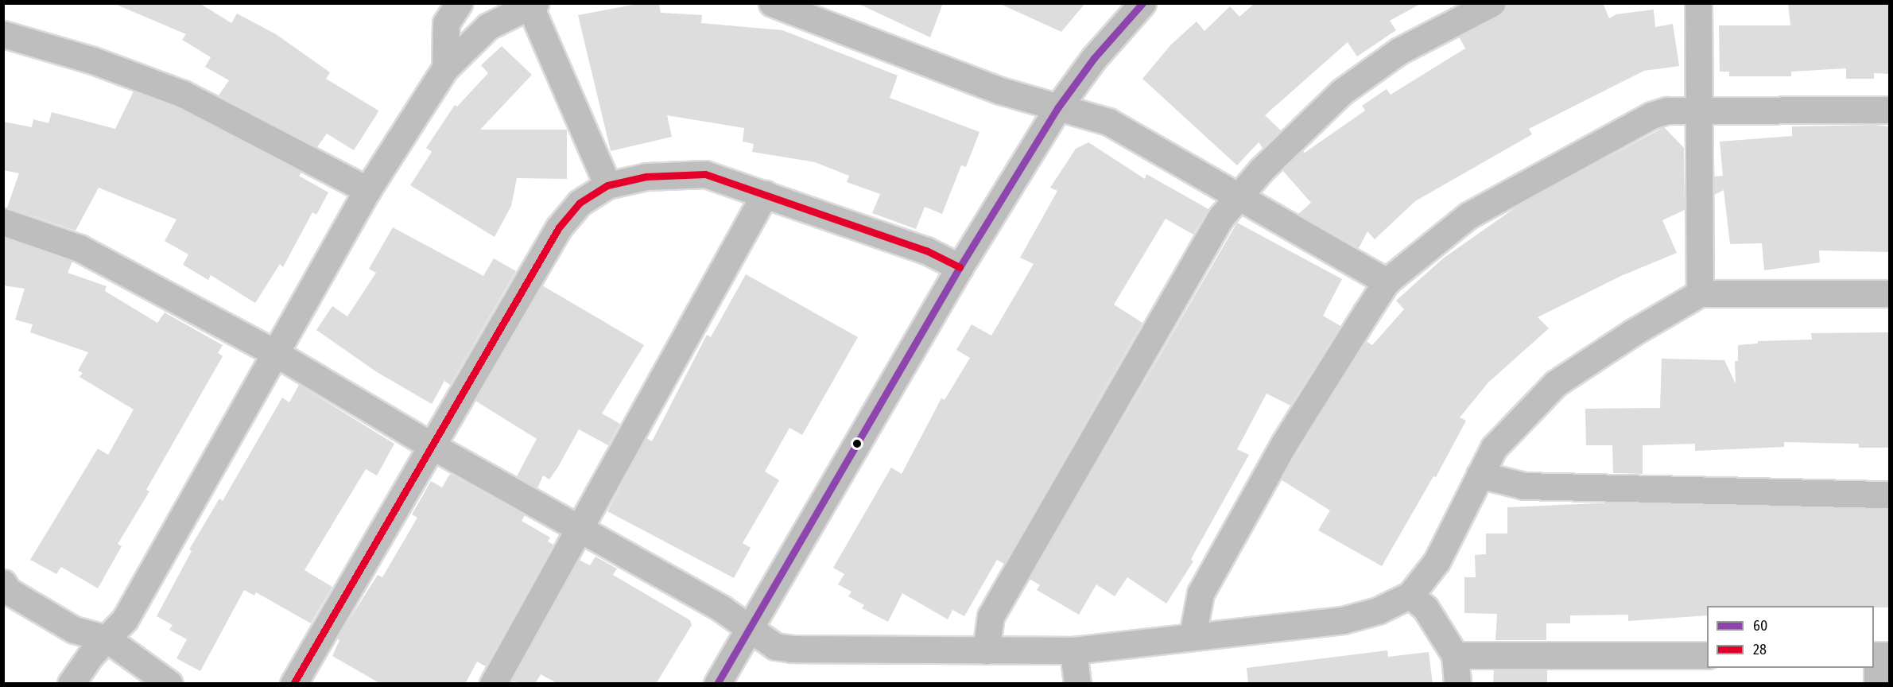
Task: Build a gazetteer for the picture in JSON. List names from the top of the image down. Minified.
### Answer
{"lines":["transit line 60","transit line 28"],"legend":["60","28"]}
